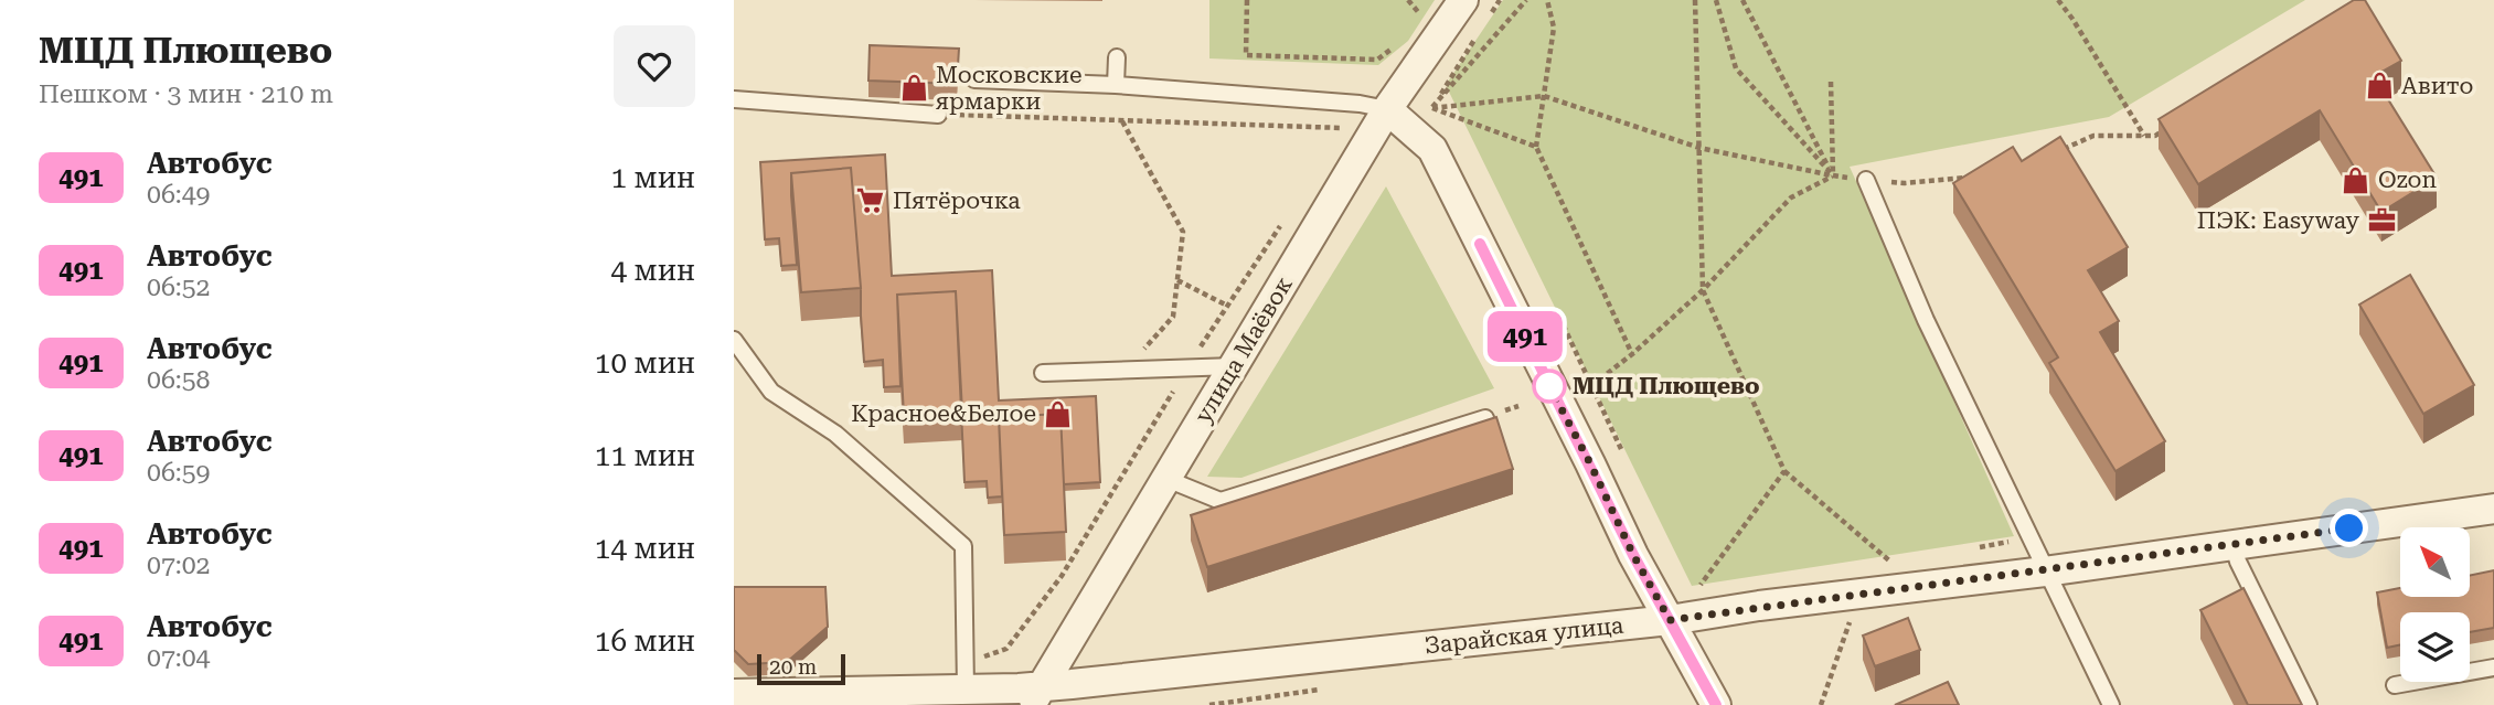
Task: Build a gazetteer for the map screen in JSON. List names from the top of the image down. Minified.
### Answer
{"streets":{"street":["улица Маёвок","Зарайская улица"]},"crossings":[["улица Маёвок","Зарайская улица"]],"places":{"shop":["Авито","Московские ярмарки","Ozon","Красное&Белое"],"supermarket":["Пятёрочка"],"office":["ПЭК: Easyway"],"other":["МЦД Плющево"]},"lines":["bus line 491"],"scale_bar":"20 m","north":"top left","page":{"heading":["МЦД Плющево","Пешком · 3 мин · 210 m"],"on_map":"491","list":[{"mark":"491","name":"Автобус","note":"06:49","value":"1 мин"},{"mark":"491","name":"Автобус","note":"06:52","value":"4 мин"},{"mark":"491","name":"Автобус","note":"06:58","value":"10 мин"},{"mark":"491","name":"Автобус","note":"06:59","value":"11 мин"},{"mark":"491","name":"Автобус","note":"07:02","value":"14 мин"},{"mark":"491","name":"Автобус","note":"07:04","value":"16 мин"}],"scale":"20 m"}}
